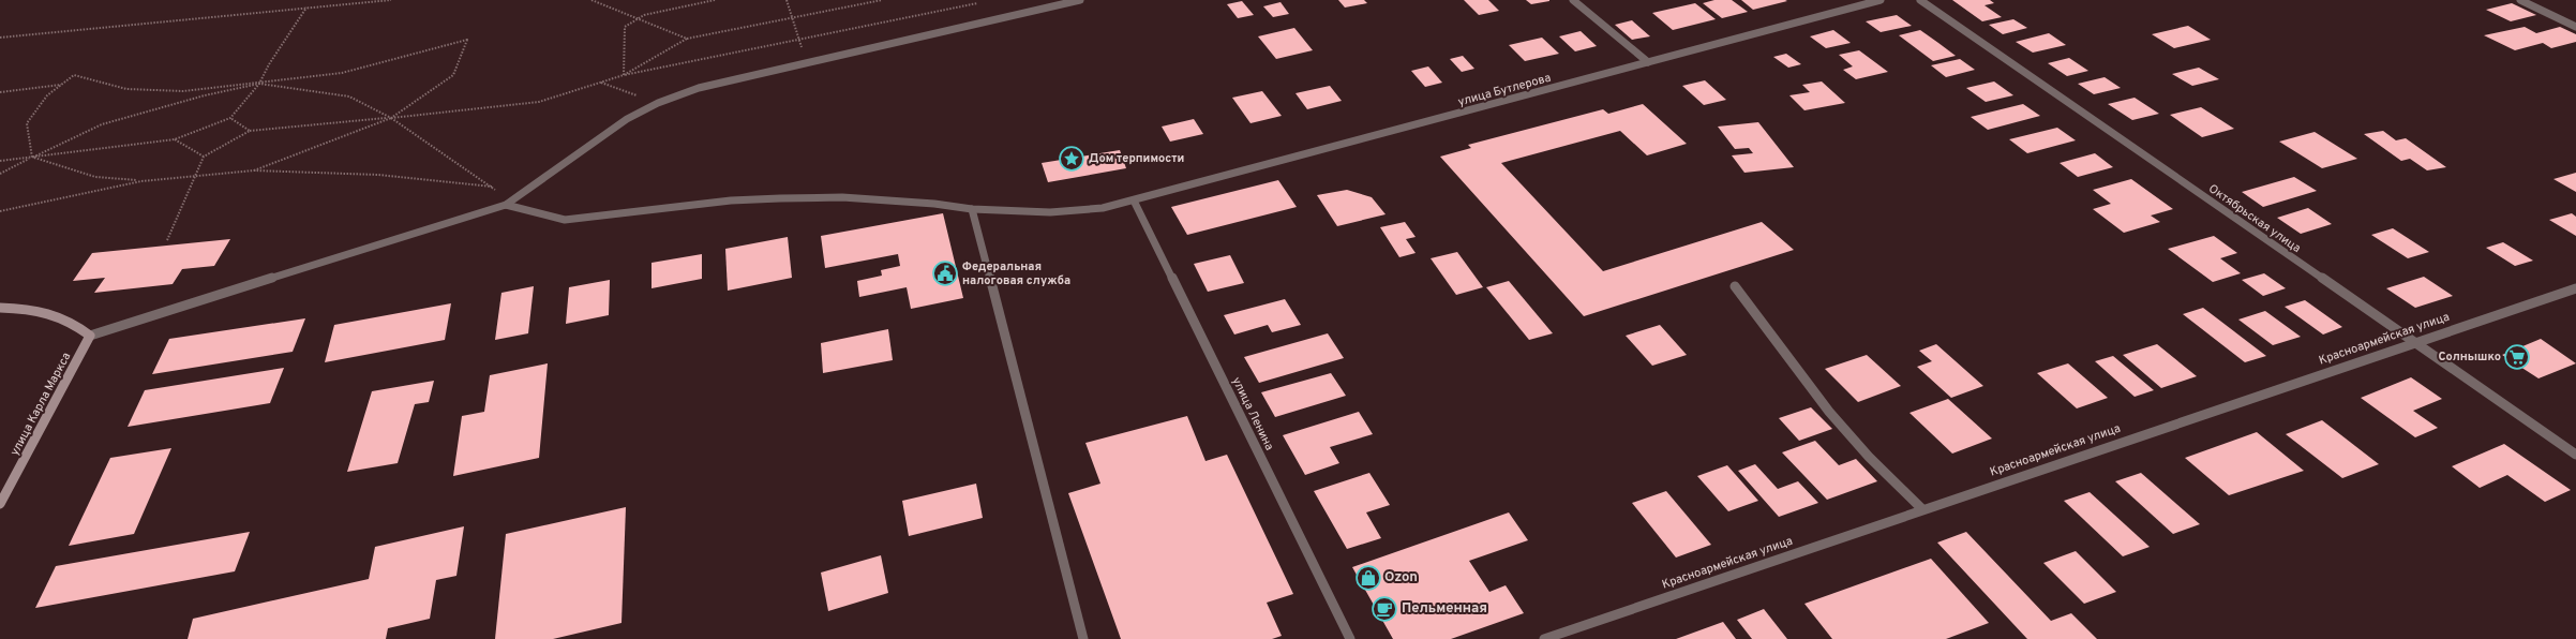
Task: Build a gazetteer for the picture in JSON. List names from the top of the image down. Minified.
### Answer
{"streets":{"main road":["улица Карла Маркса"],"street":["улица Бутлерова","Октябрьская улица","Красноармейская улица","улица Ленина"]},"crossings":[["улица Бутлерова","улица Ленина"],["Октябрьская улица","Красноармейская улица"]],"places":{"place":["Дом терпимости"],"public building":["Федеральная налоговая служба"],"supermarket":["Солнышко"],"shop":["Ozon"],"cafe":["Пельменная"]}}
